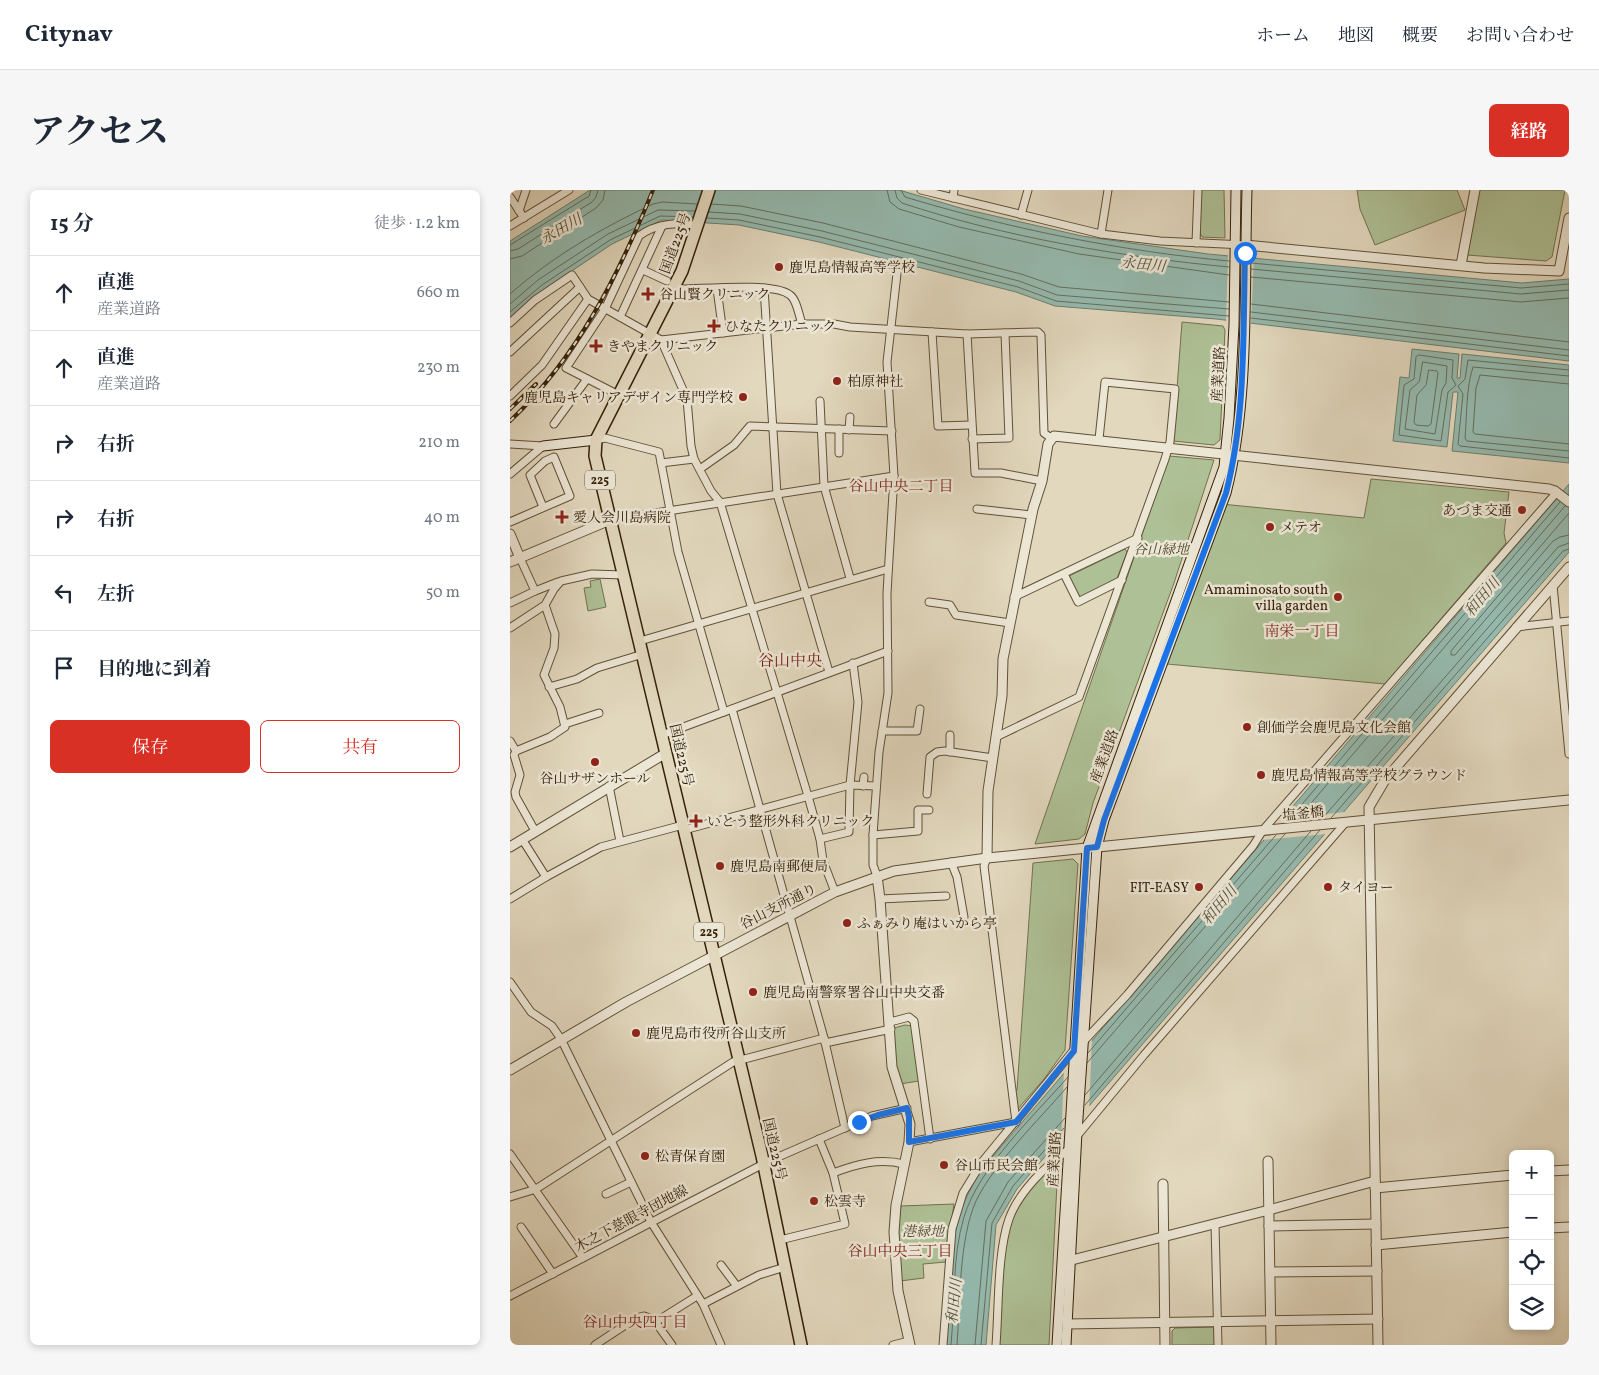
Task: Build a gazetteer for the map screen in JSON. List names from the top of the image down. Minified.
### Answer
{"streets":{"highway":["国道225号","225"],"street":["産業道路","塩釜橋","谷山支所通り","木之下慈眼寺団地線"]},"crossings":[["国道225号","谷山支所通り"],["国道225号","木之下慈眼寺団地線"],["産業道路","塩釜橋"],["産業道路","谷山支所通り"],["塩釜橋","谷山支所通り"]],"districts":["谷山中央二丁目","南栄一丁目","谷山中央","谷山中央三丁目","谷山中央四丁目"],"water":["永田川","和田川"],"parks":["谷山緑地","港緑地"],"places":{"other":["鹿児島情報高等学校","柏原神社","鹿児島キャリアデザイン専門学校","あづま交通","メテオ","Amaminosato south villa garden","創価学会鹿児島文化会館","谷山サザンホール","鹿児島情報高等学校グラウンド","鹿児島南郵便局","FIT-EASY","タイヨー","ふぁみり庵はいから亭","鹿児島南警察署谷山中央交番","鹿児島市役所谷山支所","松青保育園","谷山市民会館","松雲寺"],"health":["谷山賢クリニック","ひなたクリニック","きやまクリニック","愛人会川島病院","いとう整形外科クリニック"]},"page":{"header":"Citynav","nav":["ホーム","地図","概要","お問い合わせ"],"title":"アクセス","buttons":["経路",["保存","共有"]],"heading":["15 分","徒歩 · 1.2 km"],"list":[["直進","産業道路","660 m"],["直進","産業道路","230 m"],["右折","210 m"],["右折","40 m"],["左折","50 m"],"目的地に到着"],"map_buttons":["+","−"]}}
